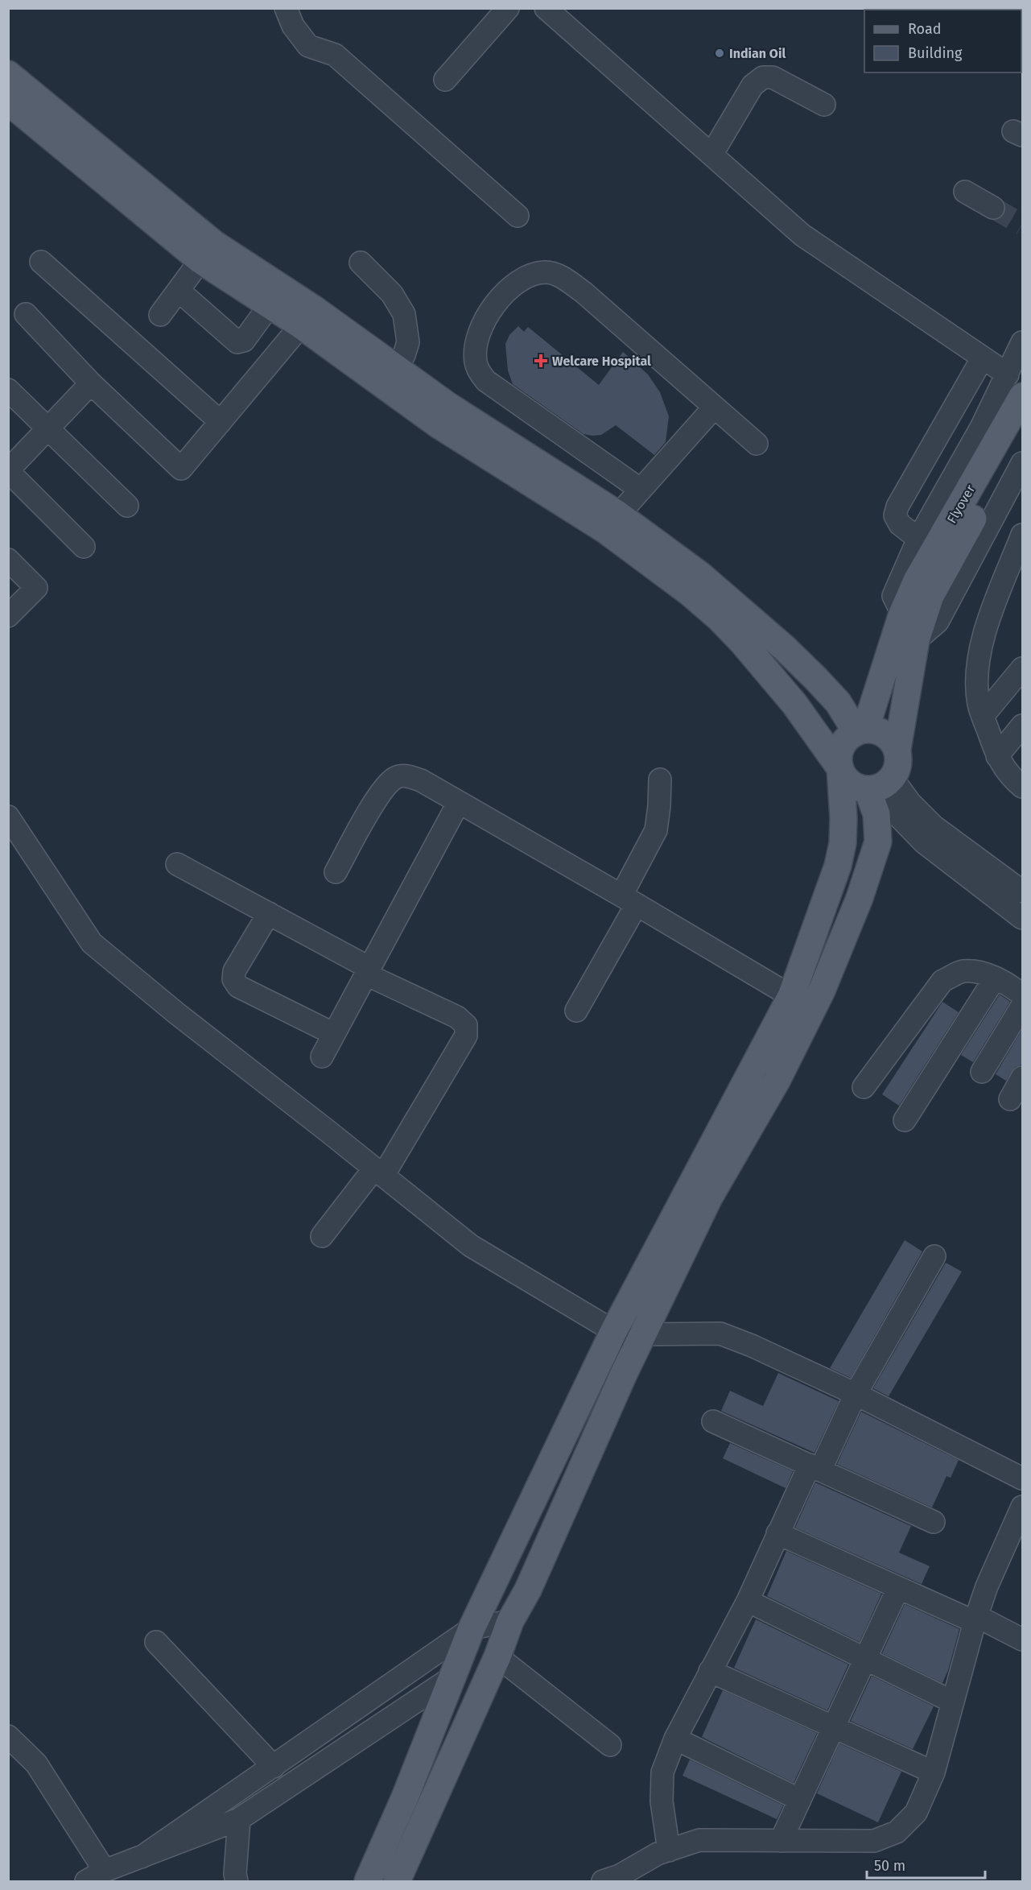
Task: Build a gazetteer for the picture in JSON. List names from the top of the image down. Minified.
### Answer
{"streets":{"main road":["Flyover"]},"places":{"other":["Indian Oil"],"health":["Welcare Hospital"]},"legend":["Road","Building"],"scale_bar":"50 m"}
